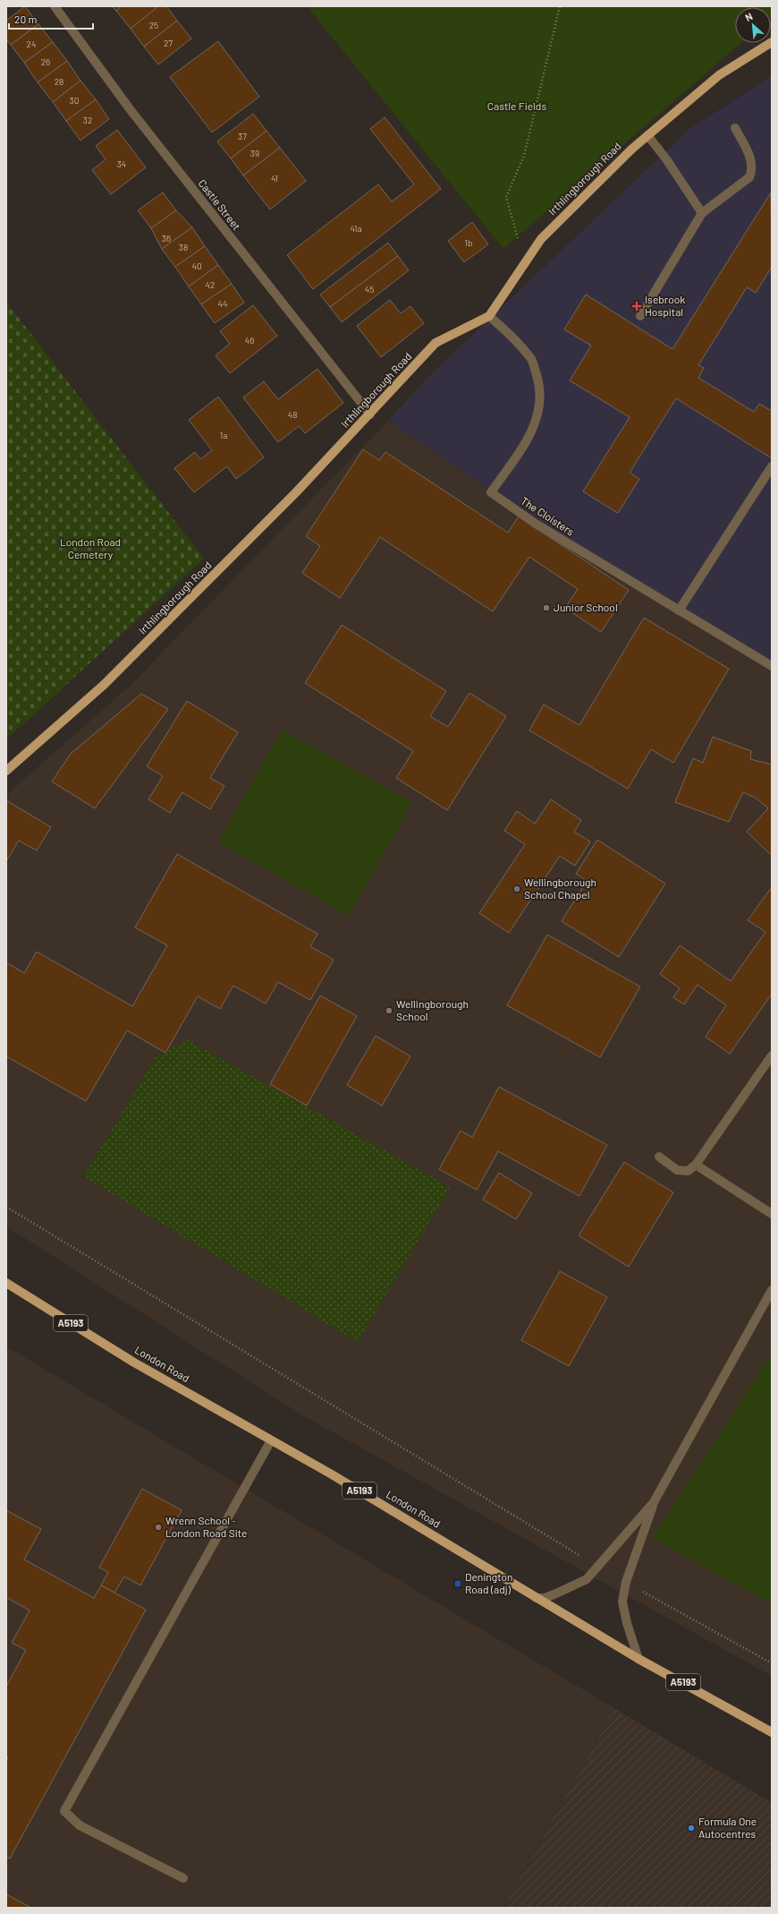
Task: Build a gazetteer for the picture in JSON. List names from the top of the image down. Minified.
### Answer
{"streets":{"main road":["Irthlingborough Road","A5193","London Road"],"street":["Castle Street","The Cloisters"]},"crossings":[["Irthlingborough Road","Castle Street"],["Irthlingborough Road","The Cloisters"]],"parks":["Castle Fields","London Road Cemetery"],"places":{"health":["Isebrook Hospital"],"other":["Junior School","Wellingborough School Chapel","Wellingborough School","Wrenn School - London Road Site","Formula One Autocentres"],"transit":["Denington Road (adj)"]},"house_numbers":["25","27","24","26","28","30","32","37","39","34","41","41a","36","1b","38","40","42","45","44","46","48","1a"],"scale_bar":"20 m","north":"top left"}
